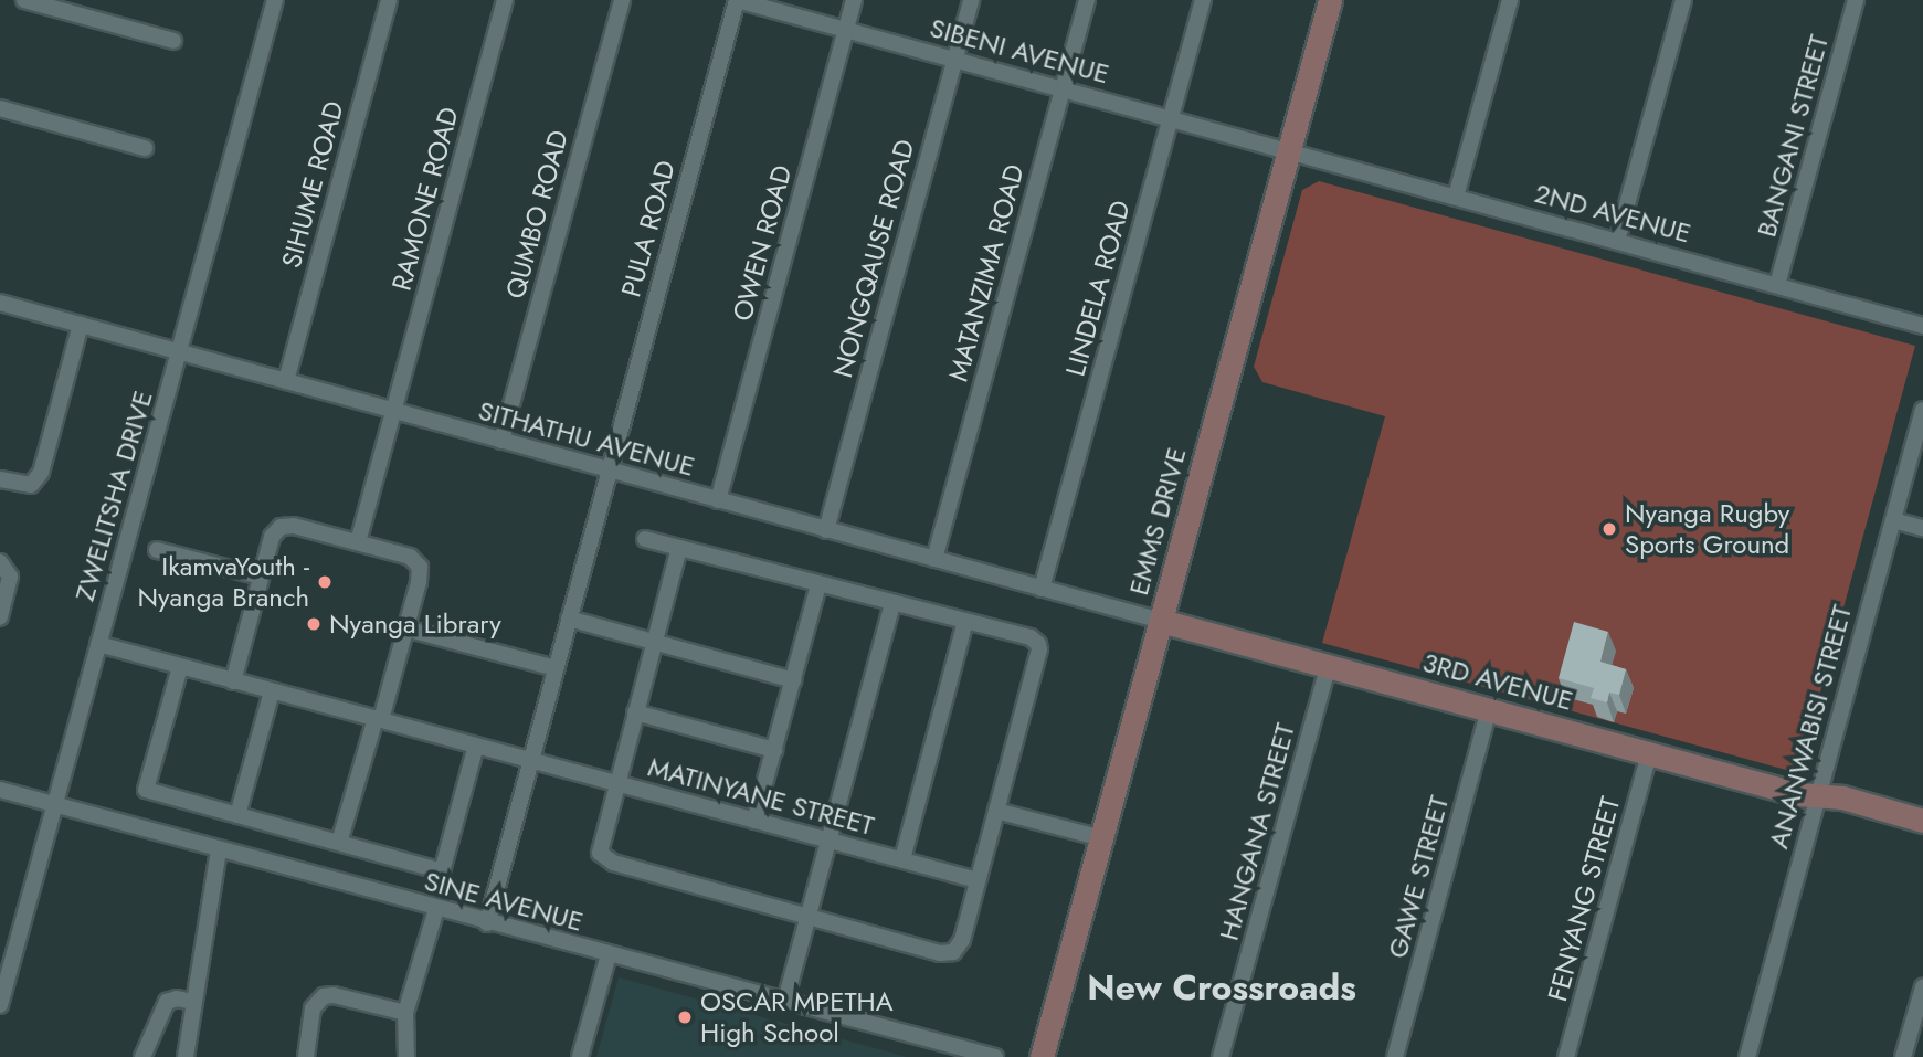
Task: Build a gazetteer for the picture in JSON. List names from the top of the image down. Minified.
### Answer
{"streets":{"street":["SIBENI AVENUE","BANGANI STREET","SIHUME ROAD","RAMONE ROAD","2ND AVENUE","QUMBO ROAD","PULA ROAD","OWEN ROAD","NONGQAUSE ROAD","MATANZIMA ROAD","LINDELA ROAD","SITHATHU AVENUE","ZWELITSHA DRIVE","EMMS DRIVE","3RD AVENUE","ANANWABISI STREET","MATINYANE STREET","HANGANA STREET","GAWE STREET","FENYANG STREET","SINE AVENUE"]},"crossings":[["SIBENI AVENUE","2ND AVENUE"],["SIBENI AVENUE","PULA ROAD"],["SIBENI AVENUE","OWEN ROAD"],["SIBENI AVENUE","NONGQAUSE ROAD"],["SIBENI AVENUE","MATANZIMA ROAD"],["SIBENI AVENUE","LINDELA ROAD"],["SIBENI AVENUE","EMMS DRIVE"],["BANGANI STREET","2ND AVENUE"],["SIHUME ROAD","SITHATHU AVENUE"],["RAMONE ROAD","SITHATHU AVENUE"],["2ND AVENUE","EMMS DRIVE"],["QUMBO ROAD","SITHATHU AVENUE"],["PULA ROAD","SITHATHU AVENUE"],["PULA ROAD","MATINYANE STREET"],["PULA ROAD","SINE AVENUE"],["OWEN ROAD","SITHATHU AVENUE"],["NONGQAUSE ROAD","SITHATHU AVENUE"],["MATANZIMA ROAD","SITHATHU AVENUE"],["LINDELA ROAD","SITHATHU AVENUE"],["SITHATHU AVENUE","ZWELITSHA DRIVE"],["SITHATHU AVENUE","EMMS DRIVE"],["SITHATHU AVENUE","3RD AVENUE"],["ZWELITSHA DRIVE","MATINYANE STREET"],["ZWELITSHA DRIVE","SINE AVENUE"],["EMMS DRIVE","3RD AVENUE"],["3RD AVENUE","ANANWABISI STREET"],["3RD AVENUE","HANGANA STREET"],["3RD AVENUE","GAWE STREET"],["3RD AVENUE","FENYANG STREET"]],"districts":["New Crossroads"],"places":["Nyanga Rugby Sports Ground","IkamvaYouth - Nyanga Branch","Nyanga Library","OSCAR MPETHA High School"]}
